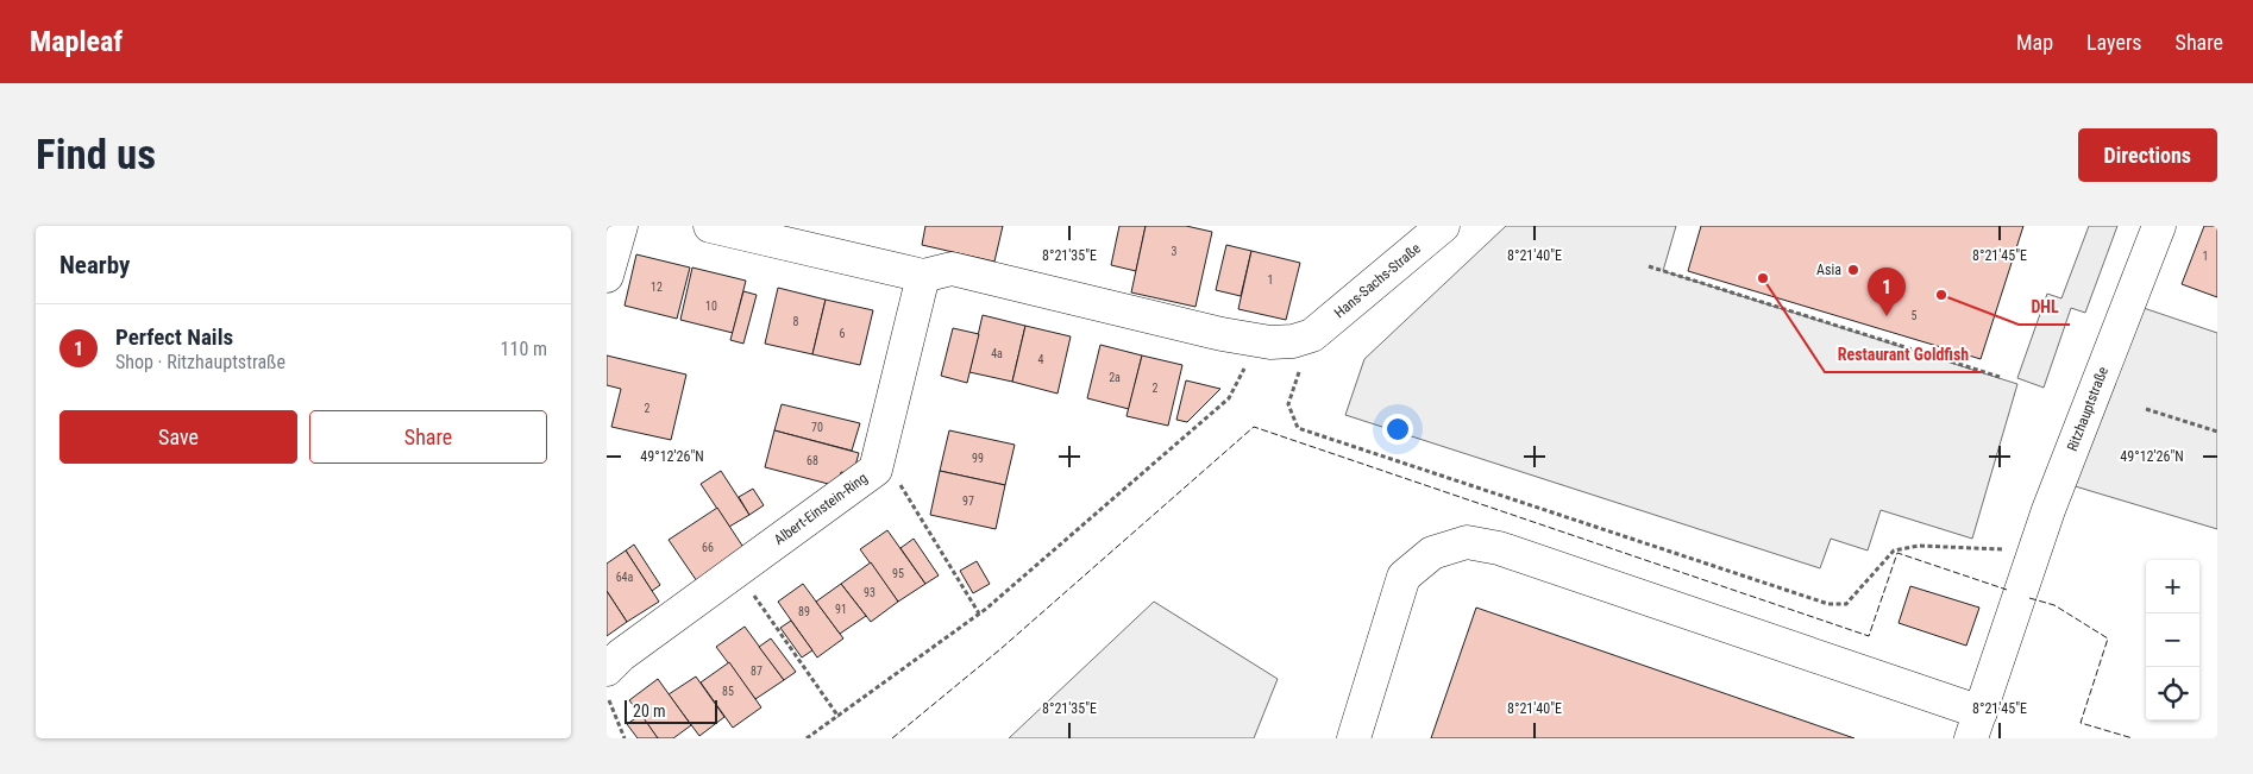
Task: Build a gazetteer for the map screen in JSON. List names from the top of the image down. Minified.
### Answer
{"streets":{"street":["Hans-Sachs-Straße","Ritzhauptstraße","Albert-Einstein-Ring"]},"places":["Asia","Restaurant Goldfish","DHL"],"house_numbers":["3","1","1","12","10","5","8","6","4a","4","2a","2","2","70","99","68","97","66","95","64a","93","91","89","87","85"],"scale_bar":"20 m","page":{"header":"Mapleaf","nav":["Map","Layers","Share"],"buttons":["Directions",["Save","Share"]],"title":"Find us","heading":"Nearby","pins":"1","list":[{"mark":"1","name":"Perfect Nails","note":"Shop · Ritzhauptstraße","value":"110 m"}],"map_buttons":["+","−"],"scale":"20 m"},"coordinates":["8°21'35\"E","8°21'40\"E","8°21'45\"E","49°12'26\"N"]}
